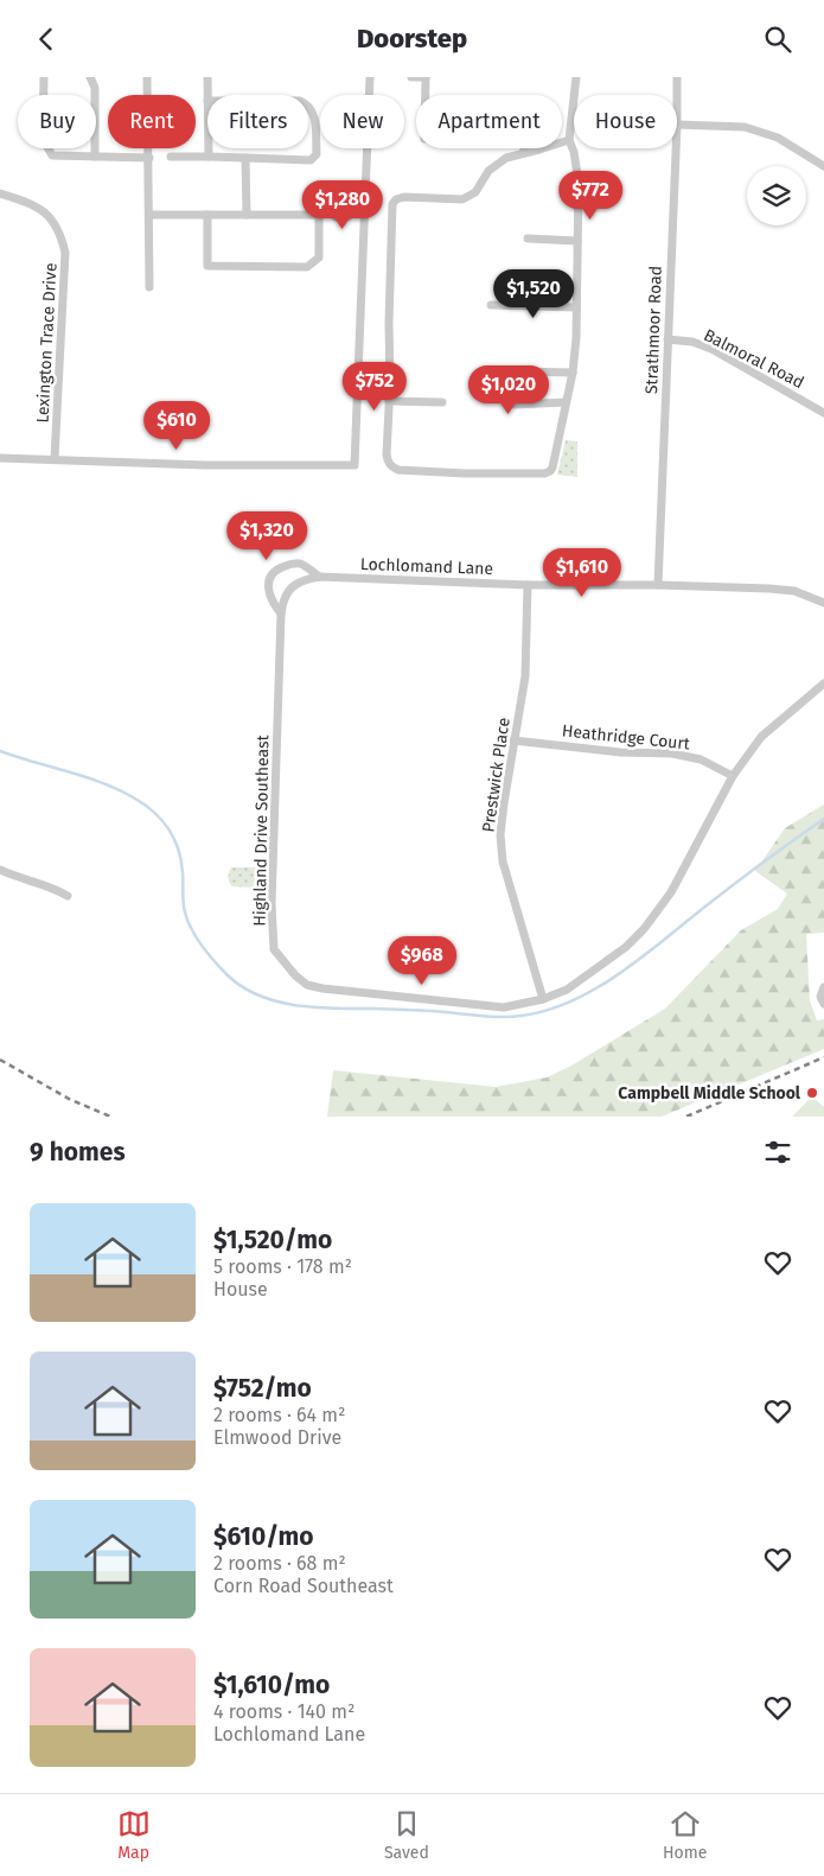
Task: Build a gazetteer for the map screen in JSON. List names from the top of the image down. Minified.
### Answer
{"streets":{"street":["Strathmoor Road","Lexington Trace Drive","Balmoral Road","Lochlomand Lane","Heathridge Court","Prestwick Place","Highland Drive Southeast"]},"crossings":[["Strathmoor Road","Balmoral Road"],["Strathmoor Road","Lochlomand Lane"],["Lochlomand Lane","Prestwick Place"],["Lochlomand Lane","Highland Drive Southeast"],["Heathridge Court","Prestwick Place"],["Heathridge Court","Highland Drive Southeast"],["Prestwick Place","Highland Drive Southeast"]],"places":["Campbell Middle School"],"page":{"header":"Doorstep","chip":["Buy","Rent","Filters","New","Apartment","House"],"price":["$772","$1,280","$1,520","$752","$1,020","$610","$1,320","$1,610","$968"],"heading":"9 homes","list":[{"name":"$1,520/mo","note":"5 rooms · 178 m² · House"},{"name":"$752/mo","note":"2 rooms · 64 m² · Elmwood Drive"},{"name":"$610/mo","note":"2 rooms · 68 m² · Corn Road Southeast"},{"name":"$1,610/mo","note":"4 rooms · 140 m² · Lochlomand Lane"}],"tabs":["Map","Saved","Home"]}}
